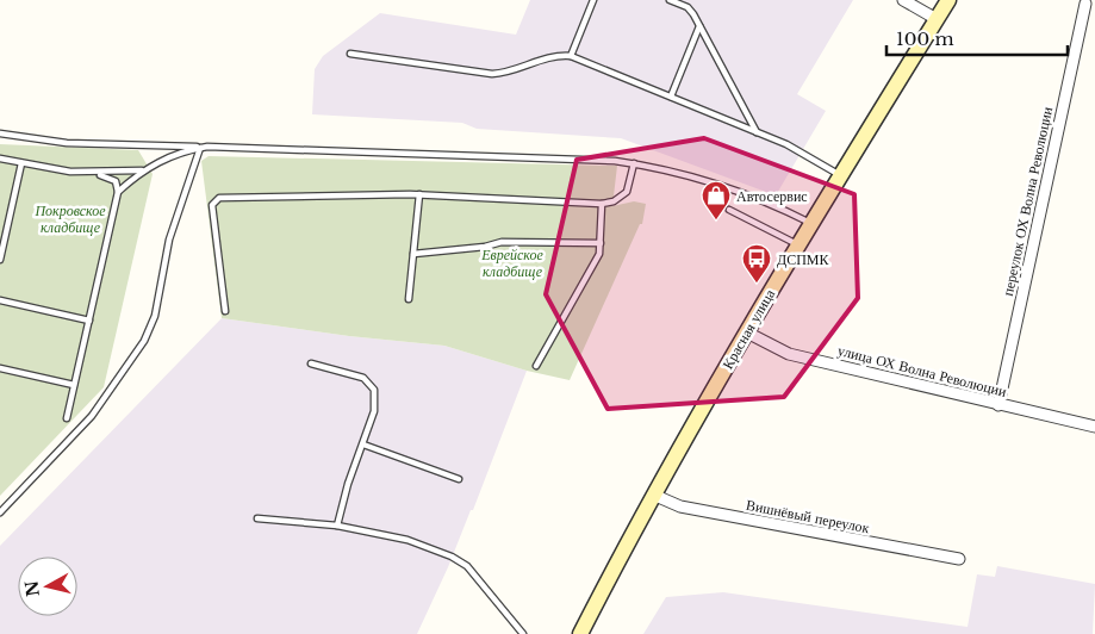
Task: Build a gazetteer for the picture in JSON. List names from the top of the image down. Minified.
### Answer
{"streets":{"street":["переулок ОХ Волна Революции","Красная улица","улица ОХ Волна Революции","Вишнёвый переулок"]},"crossings":[["переулок ОХ Волна Революции","улица ОХ Волна Революции"],["Красная улица","улица ОХ Волна Революции"],["Красная улица","Вишнёвый переулок"]],"parks":["Покровское кладбище","Еврейское кладбище"],"places":{"shop":["Автосервис"],"bus stop":["ДСПМК"]},"scale_bar":"100 m","north":"left"}
